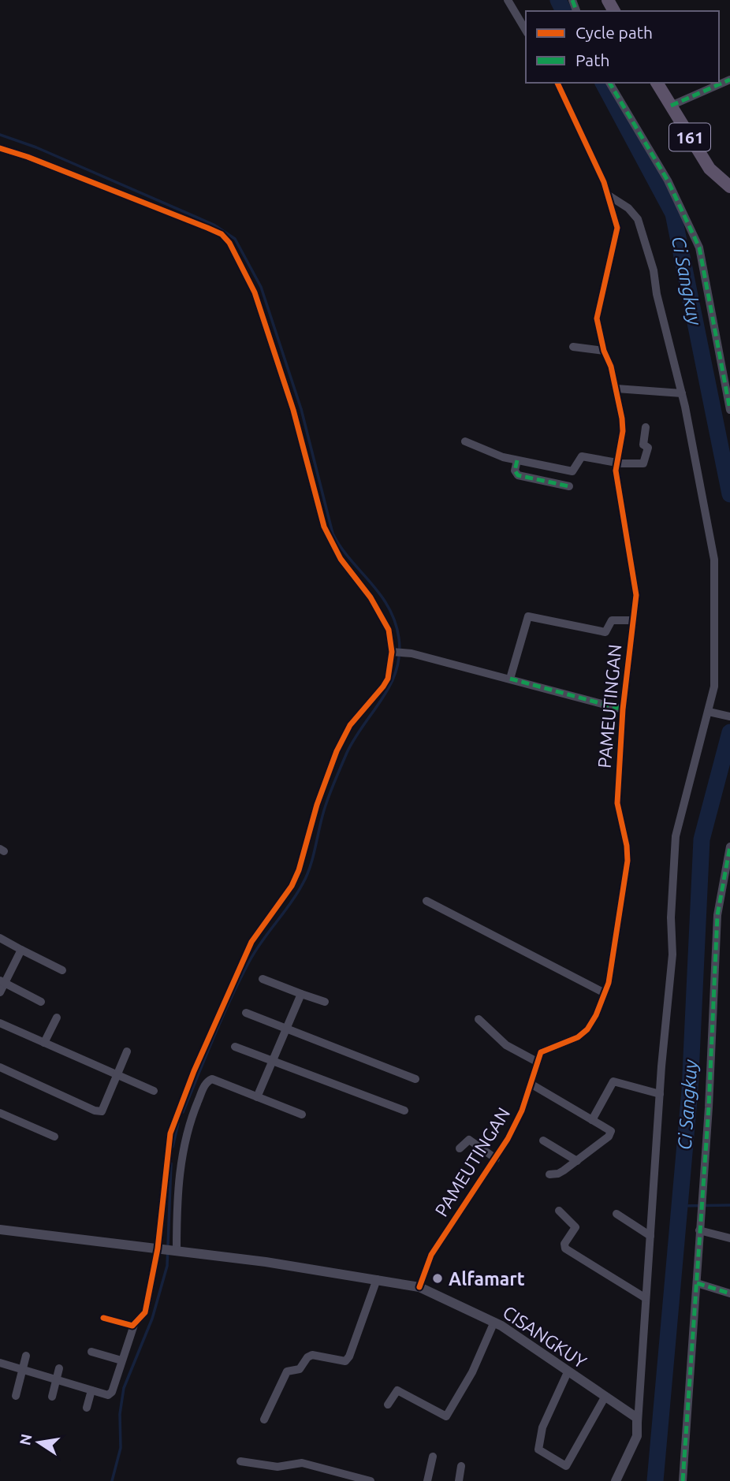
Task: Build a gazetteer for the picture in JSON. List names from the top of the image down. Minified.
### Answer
{"streets":{"main road":["161"],"street":["PAMEUTINGAN","CISANGKUY"]},"crossings":[["PAMEUTINGAN","CISANGKUY"]],"water":["Ci Sangkuy"],"places":["Alfamart"],"legend":["Cycle path","Path"],"north":"left"}
